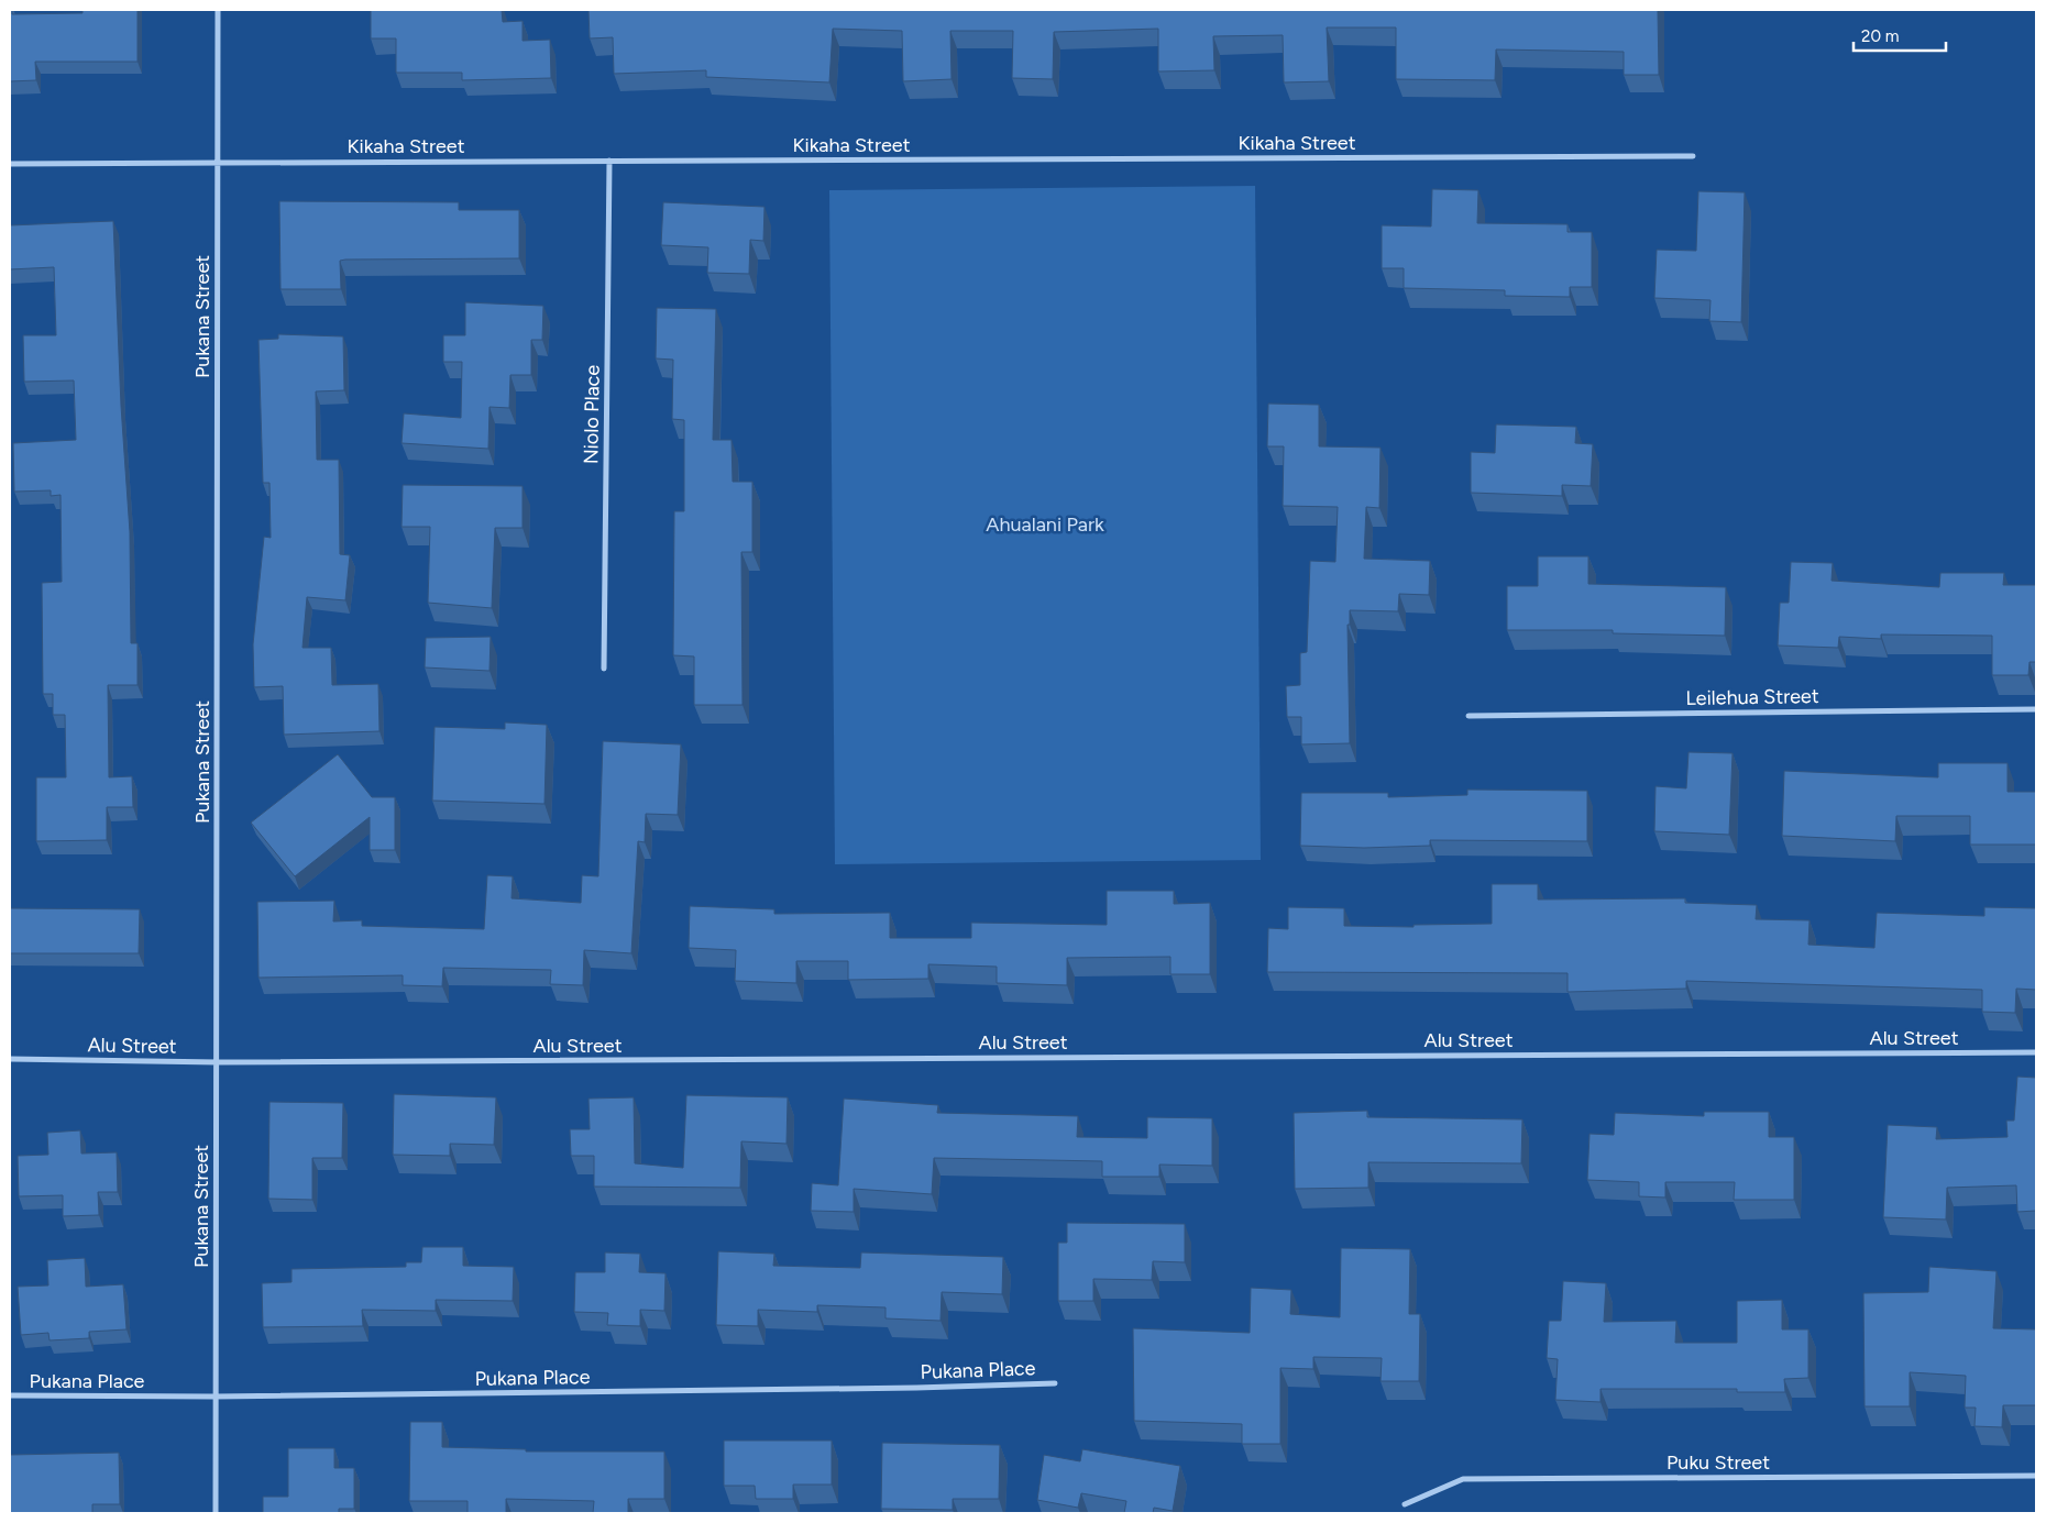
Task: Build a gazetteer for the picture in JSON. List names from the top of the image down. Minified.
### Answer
{"streets":{"street":["Kikaha Street","Pukana Street","Niolo Place","Leilehua Street","Alu Street","Pukana Place","Puku Street"]},"crossings":[["Kikaha Street","Pukana Street"],["Kikaha Street","Niolo Place"],["Pukana Street","Alu Street"],["Pukana Street","Pukana Place"]],"parks":["Ahualani Park"],"scale_bar":"20 m"}
